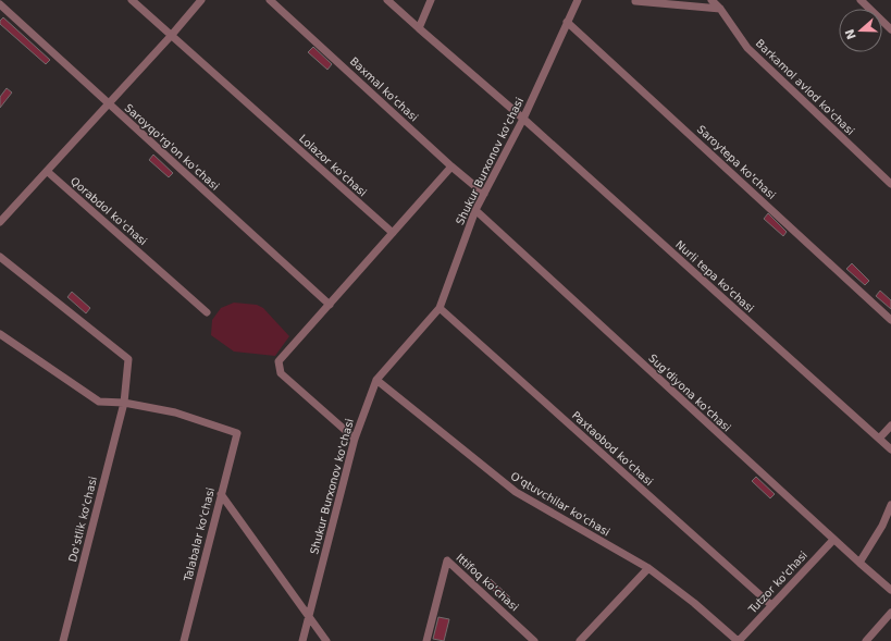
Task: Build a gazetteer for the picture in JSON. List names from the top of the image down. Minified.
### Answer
{"streets":{"street":["Barkamol avlod ko'chasi","Baxmal ko'chasi","Saroyqo'rg'on ko'chasi","Shukur Burxonov ko'chasi","Saroytepa ko'chasi","Lolazor ko'chasi","Qorabdol ko'chasi","Nurli tepa ko'chasi","Sug'diyona ko'chasi","Paxtaobod ko'chasi","O'qtuvchilar ko'chasi","Do'stlik ko'chasi","Talabalar ko'chasi","Ittifoq ko'chasi","Tutzor ko'chasi"]},"crossings":[["Baxmal ko'chasi","Shukur Burxonov ko'chasi"],["Shukur Burxonov ko'chasi","Saroytepa ko'chasi"],["Shukur Burxonov ko'chasi","Nurli tepa ko'chasi"],["Shukur Burxonov ko'chasi","Sug'diyona ko'chasi"],["Shukur Burxonov ko'chasi","Paxtaobod ko'chasi"],["Shukur Burxonov ko'chasi","O'qtuvchilar ko'chasi"],["Sug'diyona ko'chasi","Tutzor ko'chasi"],["Paxtaobod ko'chasi","Tutzor ko'chasi"],["O'qtuvchilar ko'chasi","Tutzor ko'chasi"],["Do'stlik ko'chasi","Talabalar ko'chasi"]],"north":"left"}
